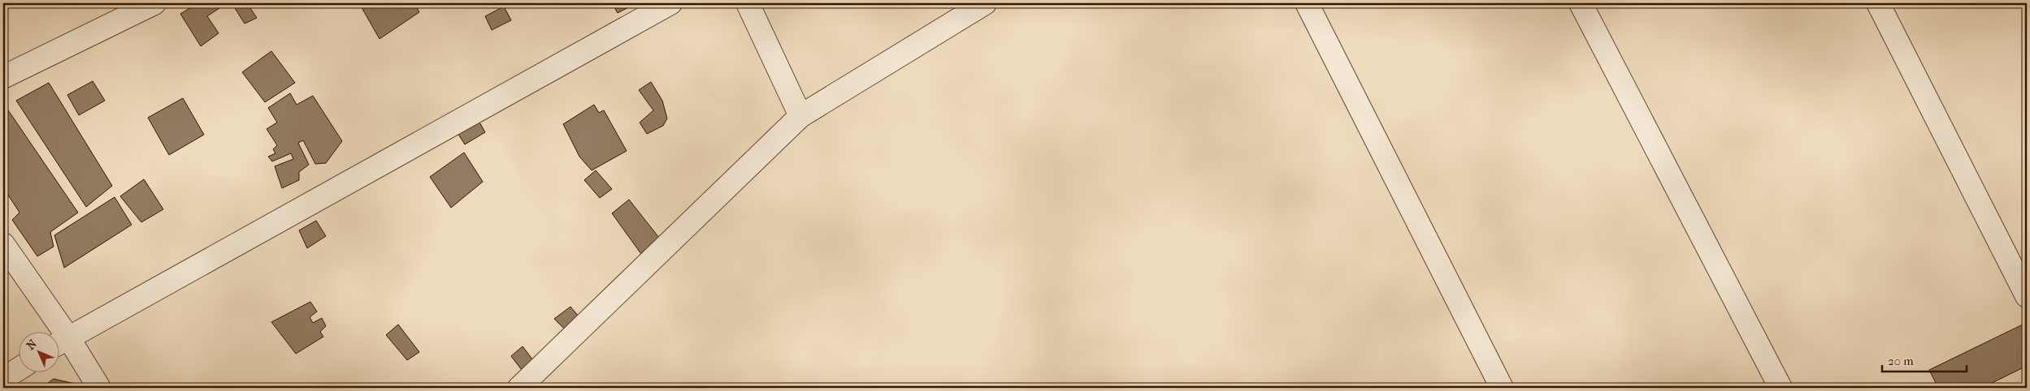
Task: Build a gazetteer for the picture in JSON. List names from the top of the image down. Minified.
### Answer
{"scale_bar":"20 m","north":"top left"}
